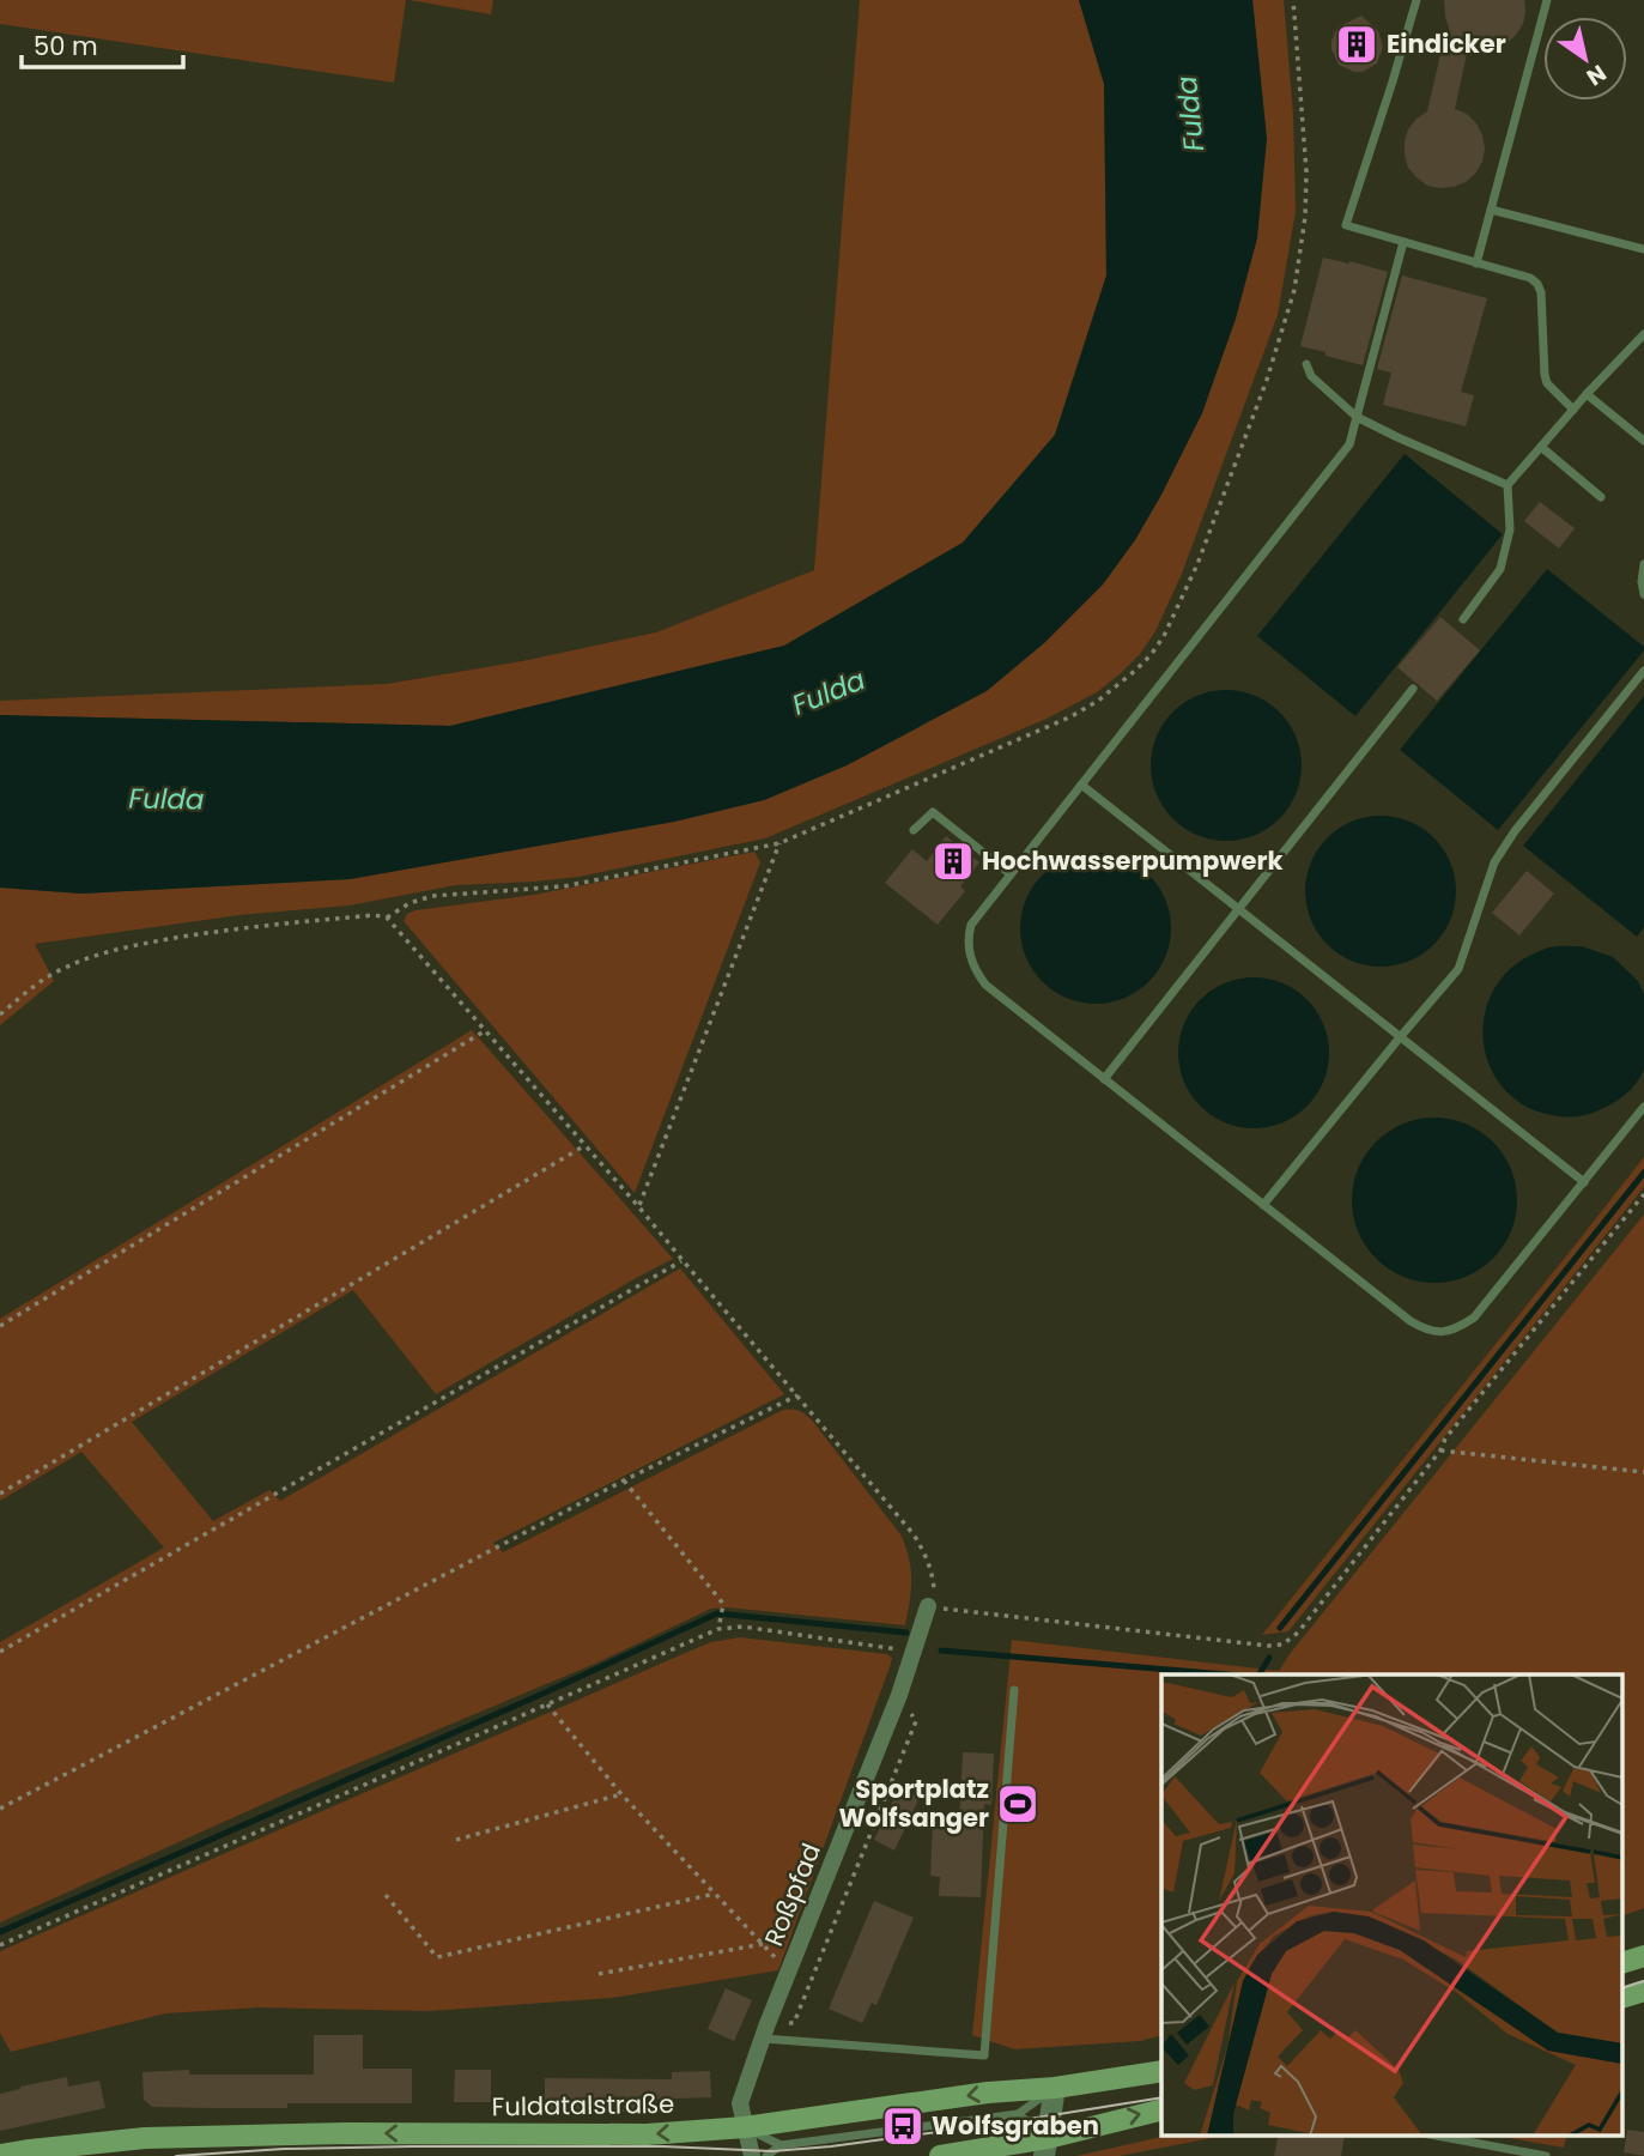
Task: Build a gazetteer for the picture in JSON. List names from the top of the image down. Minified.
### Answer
{"streets":{"main road":["Fuldatalstraße"],"street":["Roßpfad"]},"crossings":[["Roßpfad","Fuldatalstraße"]],"one_way":["Fuldatalstraße"],"water":["Fulda"],"places":{"building":["Eindicker","Hochwasserpumpwerk"],"sports":["Sportplatz Wolfsanger"],"bus stop":["Wolfsgraben"]},"scale_bar":"50 m","north":"bottom right"}
